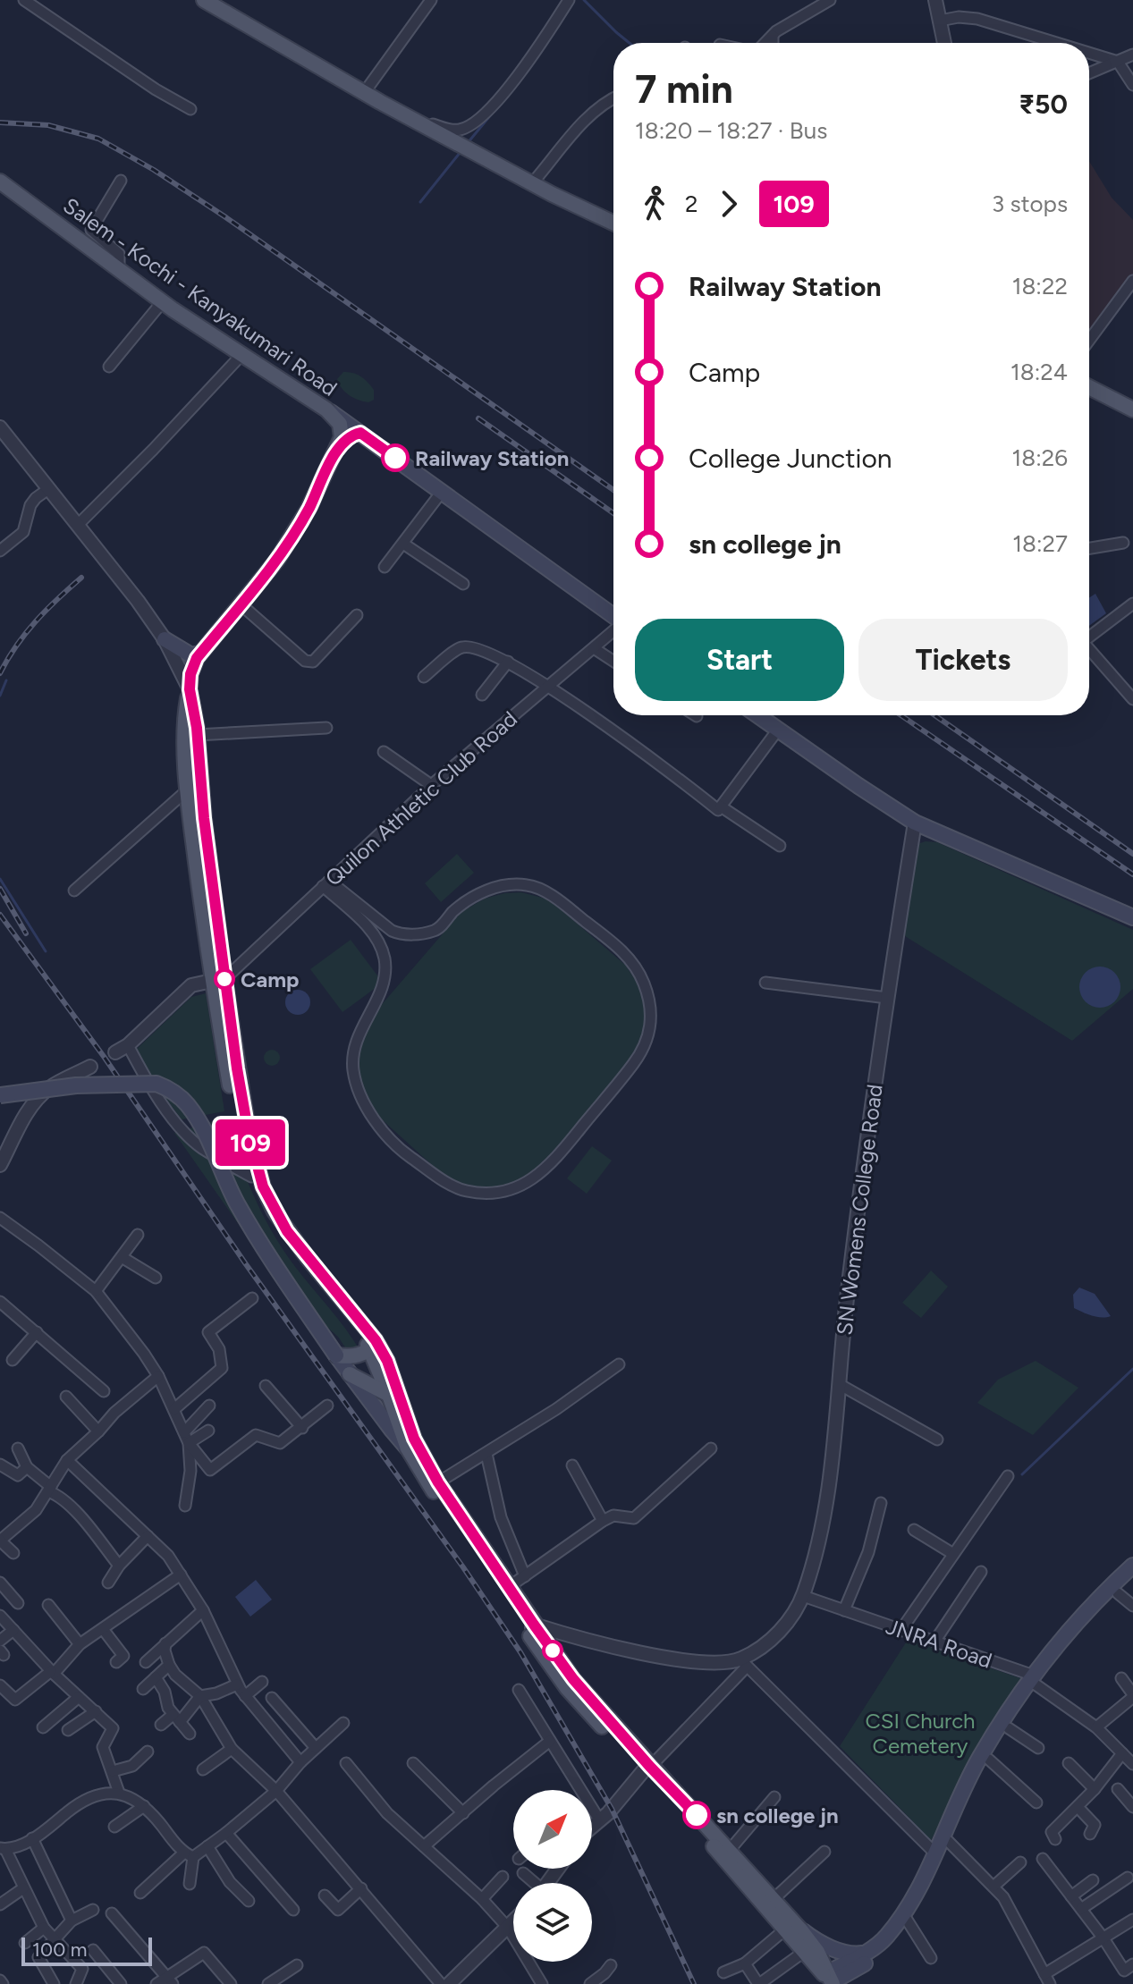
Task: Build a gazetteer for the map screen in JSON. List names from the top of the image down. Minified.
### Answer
{"streets":{"main road":["Salem - Kochi - Kanyakumari Road"],"street":["Quilon Athletic Club Road","SN Womens College Road","JNRA Road"]},"crossings":[["SN Womens College Road","JNRA Road"]],"parks":["CSI Church Cemetery"],"places":["Railway Station","Camp","sn college jn"],"lines":["bus line 109"],"scale_bar":"100 m","north":"top right","page":{"on_map":"109","heading":["7 min","18:20 – 18:27 · Bus","₹50"],"legs":["2","109","3 stops"],"list":[{"name":"Railway Station","value":"18:22"},{"name":"Camp","value":"18:24"},{"name":"College Junction","value":"18:26"},{"name":"sn college jn","value":"18:27"}],"buttons":["Start","Tickets"],"scale":"100 m"}}
